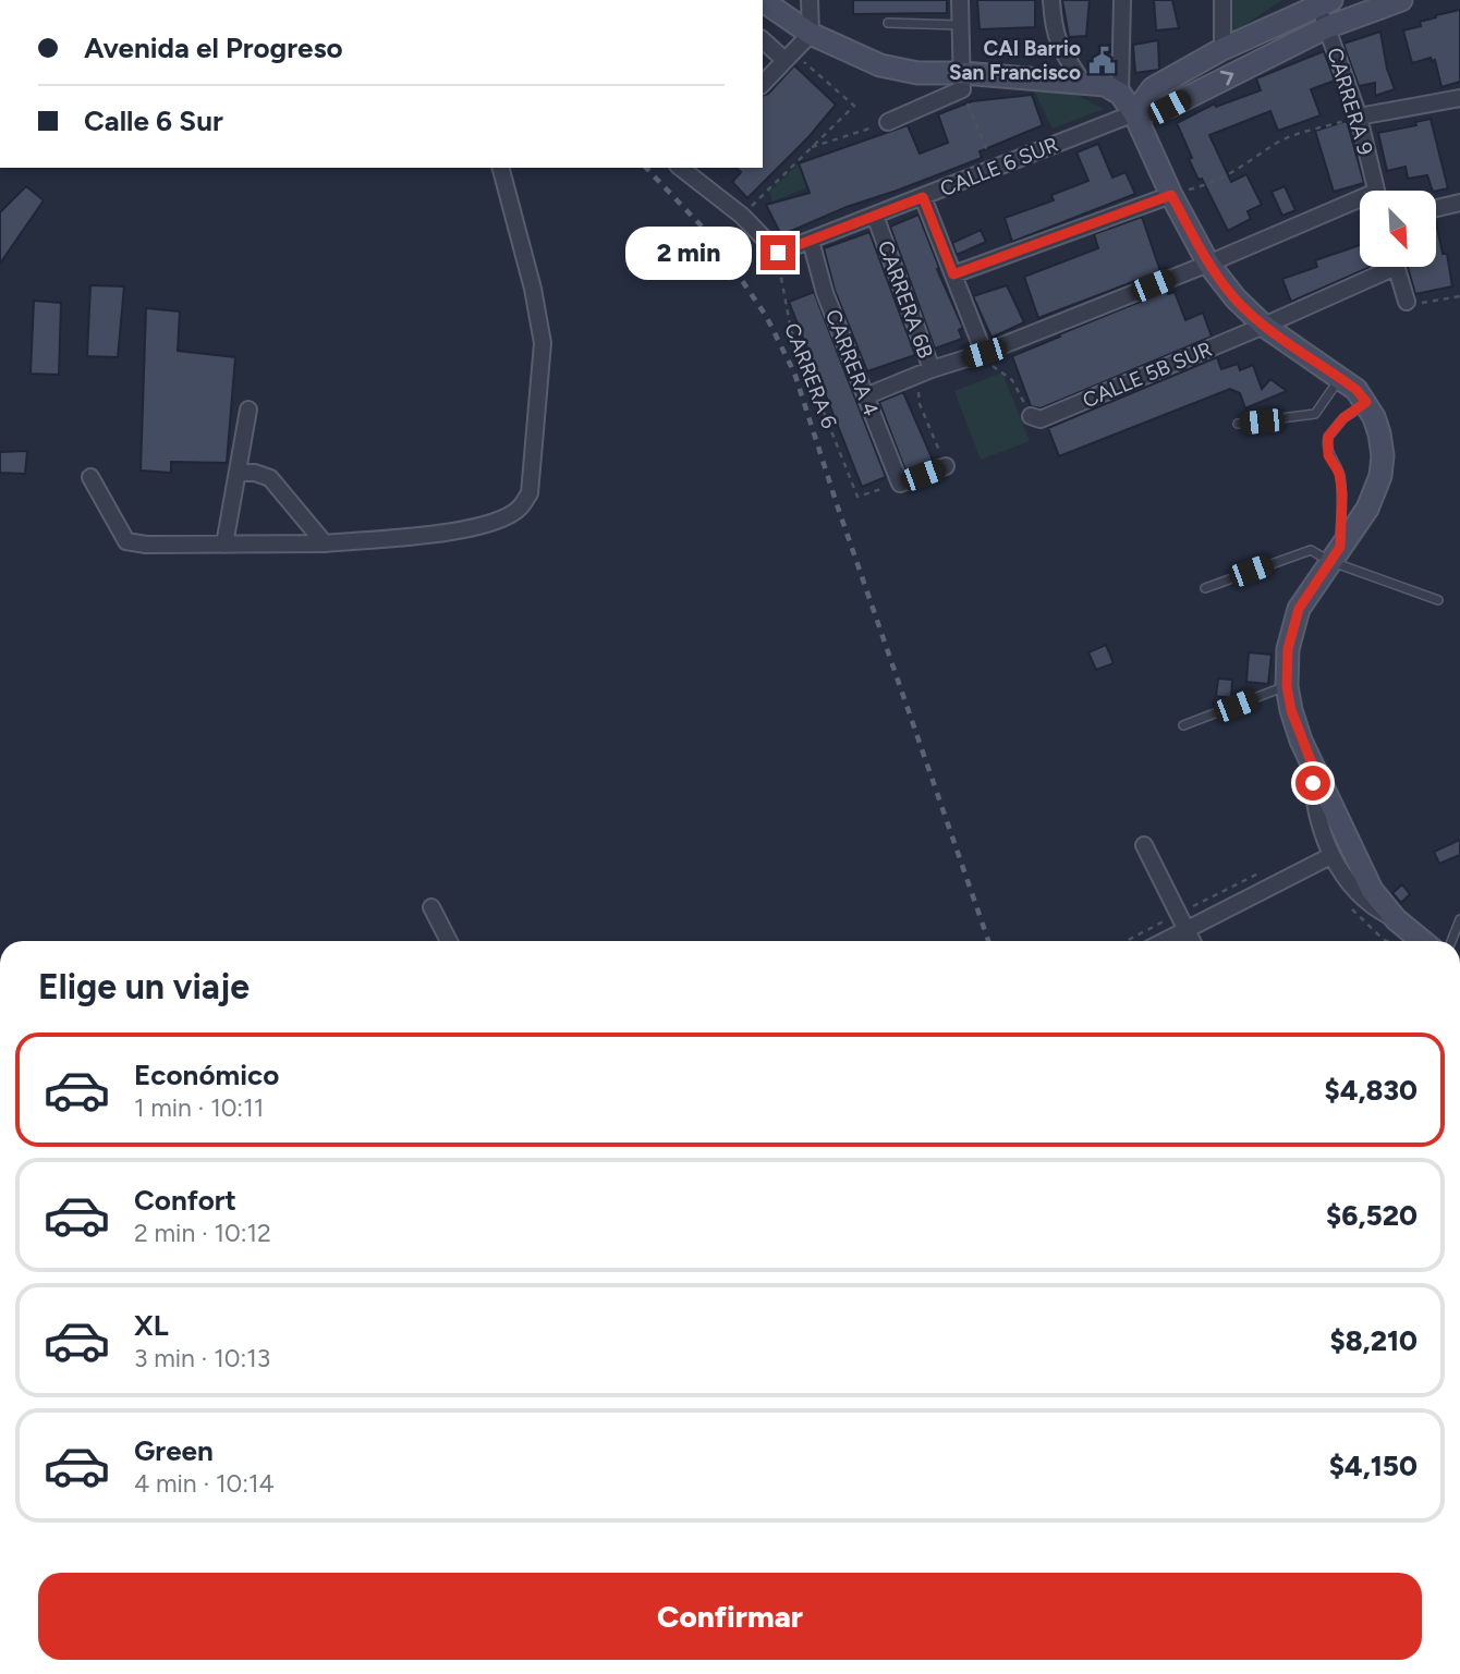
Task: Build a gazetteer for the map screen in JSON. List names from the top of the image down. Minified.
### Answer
{"streets":{"main road":["CALLE 6 SUR"],"street":["CARRERA 9","CARRERA 6B","CARRERA 4","CALLE 5B SUR"],"path":["CARRERA 6"]},"crossings":[["CARRERA 9","CALLE 6 SUR"],["CALLE 6 SUR","CARRERA 6B"],["CALLE 6 SUR","CARRERA 4"],["CALLE 6 SUR","CARRERA 6"],["CARRERA 4","CARRERA 6"]],"places":{"public building":["CAI Barrio San Francisco"]},"north":"bottom right","page":{"banner":["Avenida el Progreso","Calle 6 Sur"],"bubble":"2 min","heading":"Elige un viaje","list":[{"name":"Económico","note":"1 min · 10:11","value":"$4,830"},{"name":"Confort","note":"2 min · 10:12","value":"$6,520"},{"name":"XL","note":"3 min · 10:13","value":"$8,210"},{"name":"Green","note":"4 min · 10:14","value":"$4,150"}],"buttons":"Confirmar"}}
